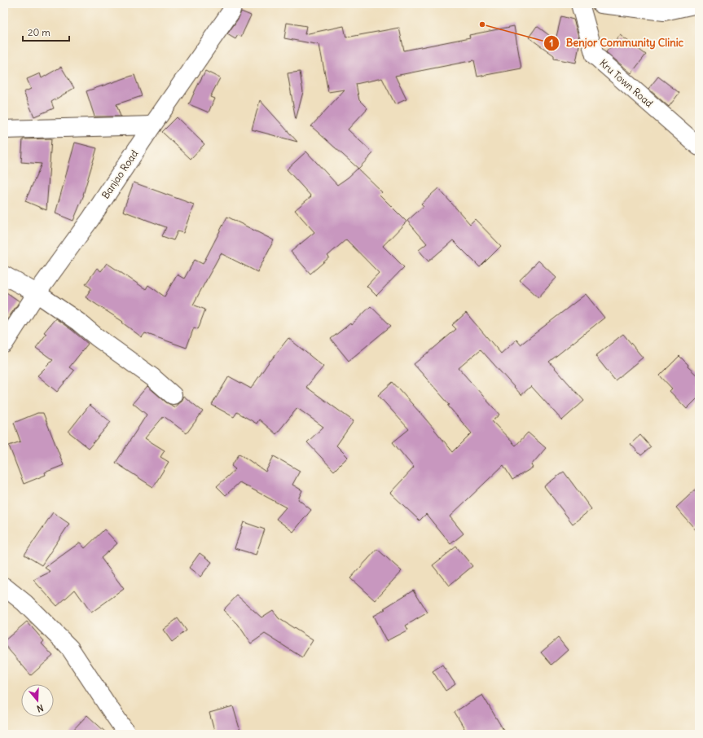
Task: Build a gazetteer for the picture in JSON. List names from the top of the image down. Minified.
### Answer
{"streets":{"street":["Kru Town Road","Banjao Road"]},"places":["Benjor Community Clinic"],"scale_bar":"20 m","north":"bottom"}
